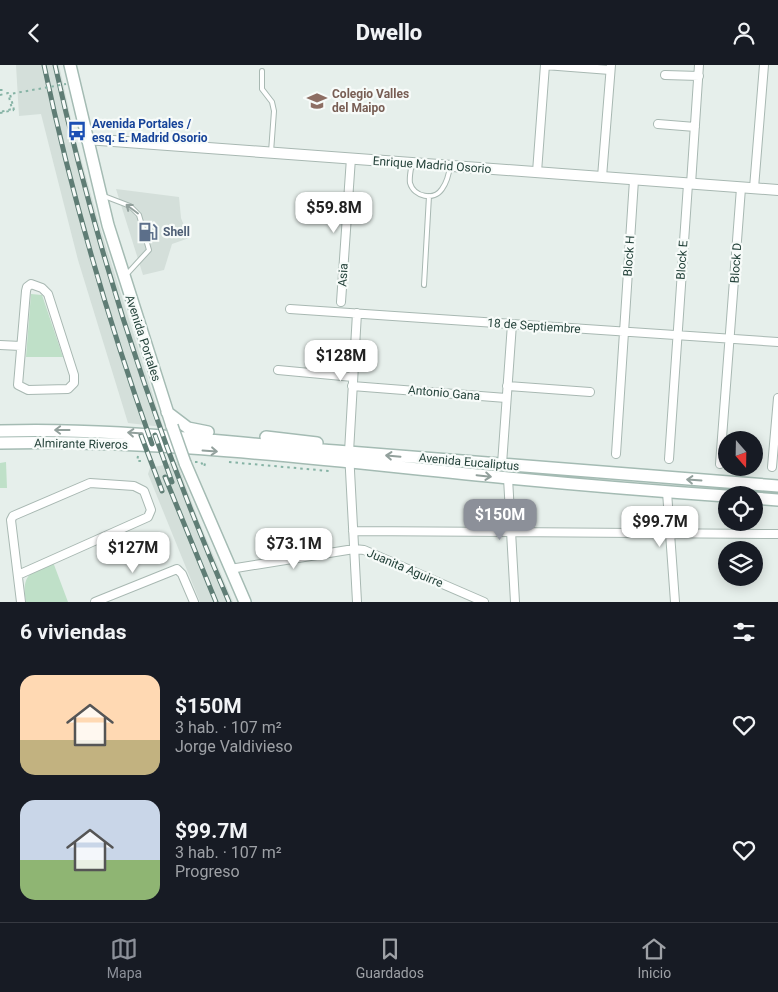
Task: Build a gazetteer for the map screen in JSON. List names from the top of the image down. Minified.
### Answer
{"streets":{"main road":["Avenida Portales","Almirante Riveros","Avenida Eucaliptus"],"street":["Enrique Madrid Osorio","Block H","Block E","Block D","Asia","18 de Septiembre","Antonio Gana","Juanita Aguirre"]},"crossings":[["Enrique Madrid Osorio","Block H"],["Enrique Madrid Osorio","Block E"],["Enrique Madrid Osorio","Block D"],["Enrique Madrid Osorio","Asia"],["Enrique Madrid Osorio","Avenida Portales"],["Block H","18 de Septiembre"],["Block E","18 de Septiembre"],["Block D","18 de Septiembre"],["Almirante Riveros","Avenida Eucaliptus"]],"places":{"school or university":["Colegio Valles del Maipo"],"bus stop":["Avenida Portales / esq. E. Madrid Osorio"],"fuel station":["Shell"]},"north":"bottom","page":{"header":"Dwello","price":["$59.8M","$128M","$150M","$99.7M","$73.1M","$127M"],"heading":"6 viviendas","list":[{"name":"$150M","note":"3 hab. · 107 m² · Jorge Valdivieso"},{"name":"$99.7M","note":"3 hab. · 107 m² · Progreso"}],"tabs":["Mapa","Guardados","Inicio"]}}
